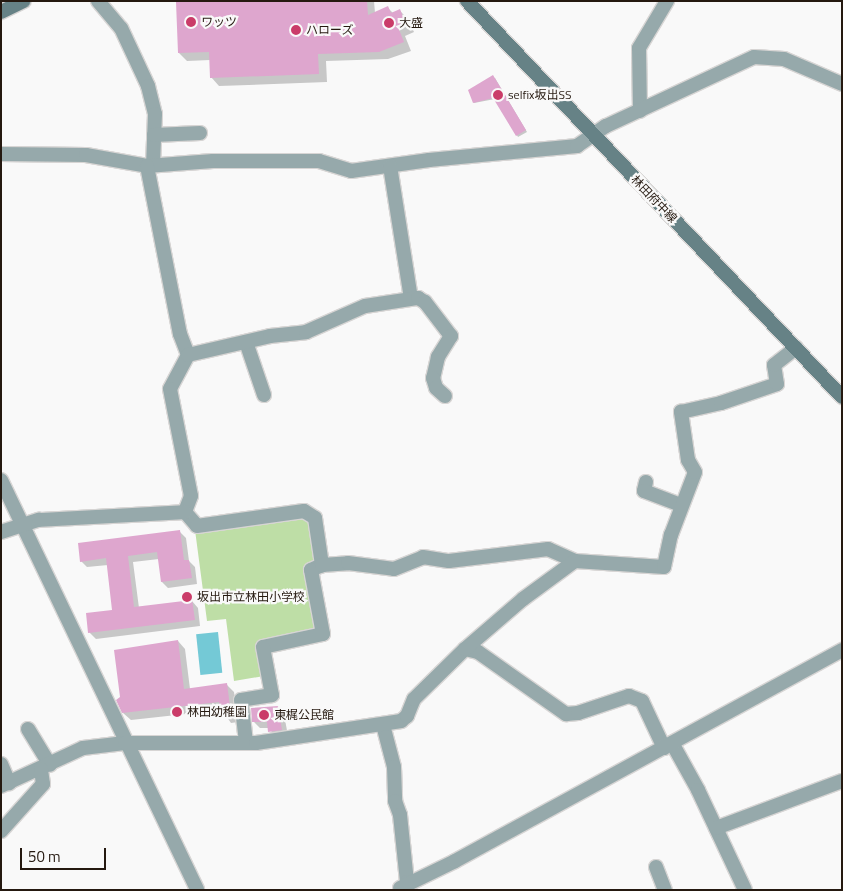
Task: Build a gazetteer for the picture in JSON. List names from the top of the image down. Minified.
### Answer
{"streets":{"main road":["林田府中線"]},"places":["ワッツ","大盛","ハローズ","selfix坂出SS","坂出市立林田小学校","林田幼稚園","東梶公民館"],"scale_bar":"50 m"}
